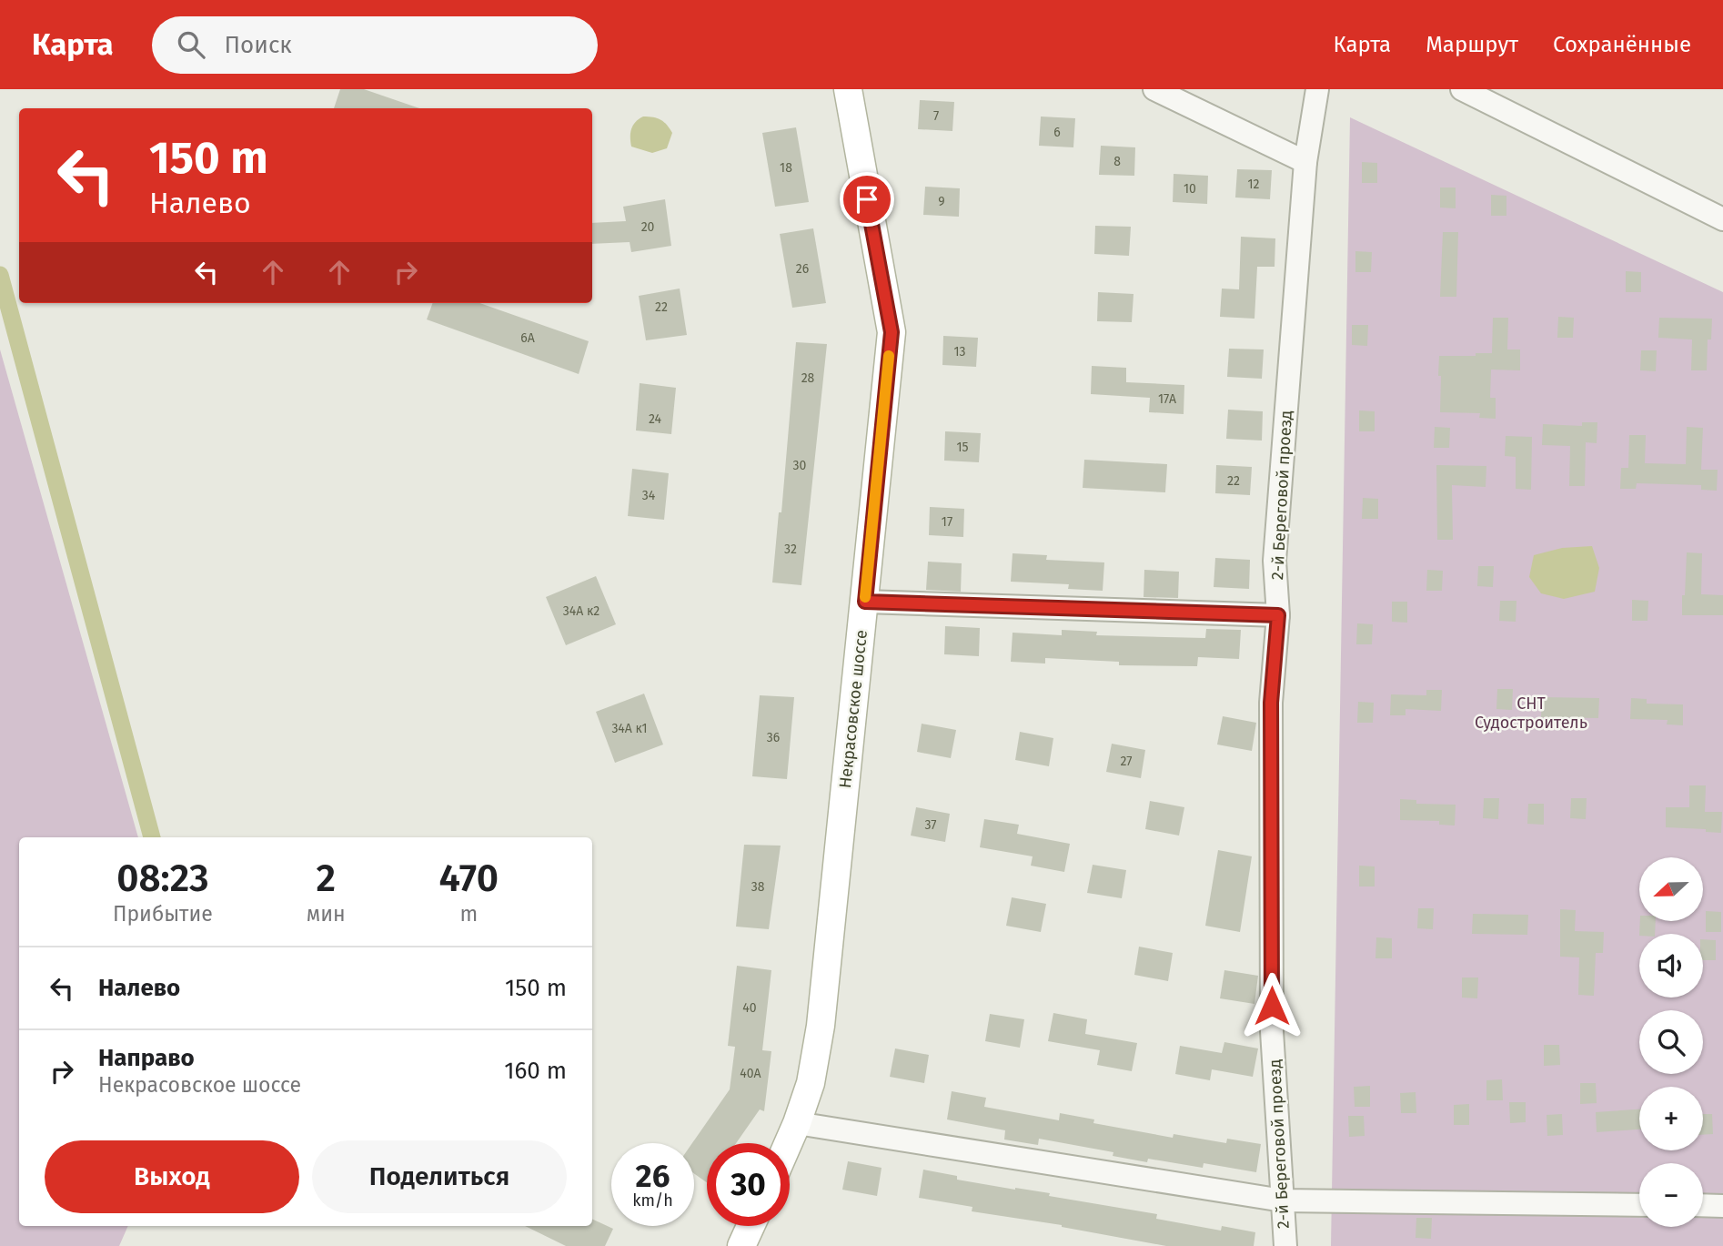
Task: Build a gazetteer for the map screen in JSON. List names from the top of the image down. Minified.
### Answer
{"streets":{"main road":["Некрасовское шоссе"],"street":["2-й Береговой проезд"]},"parks":["СНТ Судостроитель"],"house_numbers":["7","6","8","18","12","10","9","20","26","22","6А","13","28","17А","24","15","30","22","34","17","32","34А к2","34А к1","36","27","37","38","40","40А"],"north":"left","page":{"header":"Карта","search":"Поиск","nav":["Карта","Маршрут","Сохранённые"],"turn":["150 m","Налево"],"eta":["08:23","Прибытие","2","мин","470","m"],"map_buttons":["+","−"],"list":[{"name":"Налево","value":"150 m"},{"name":"Направо","note":"Некрасовское шоссе","value":"160 m"}],"buttons":["Выход","Поделиться"],"speed":"26 km/h","limit":"30"}}
